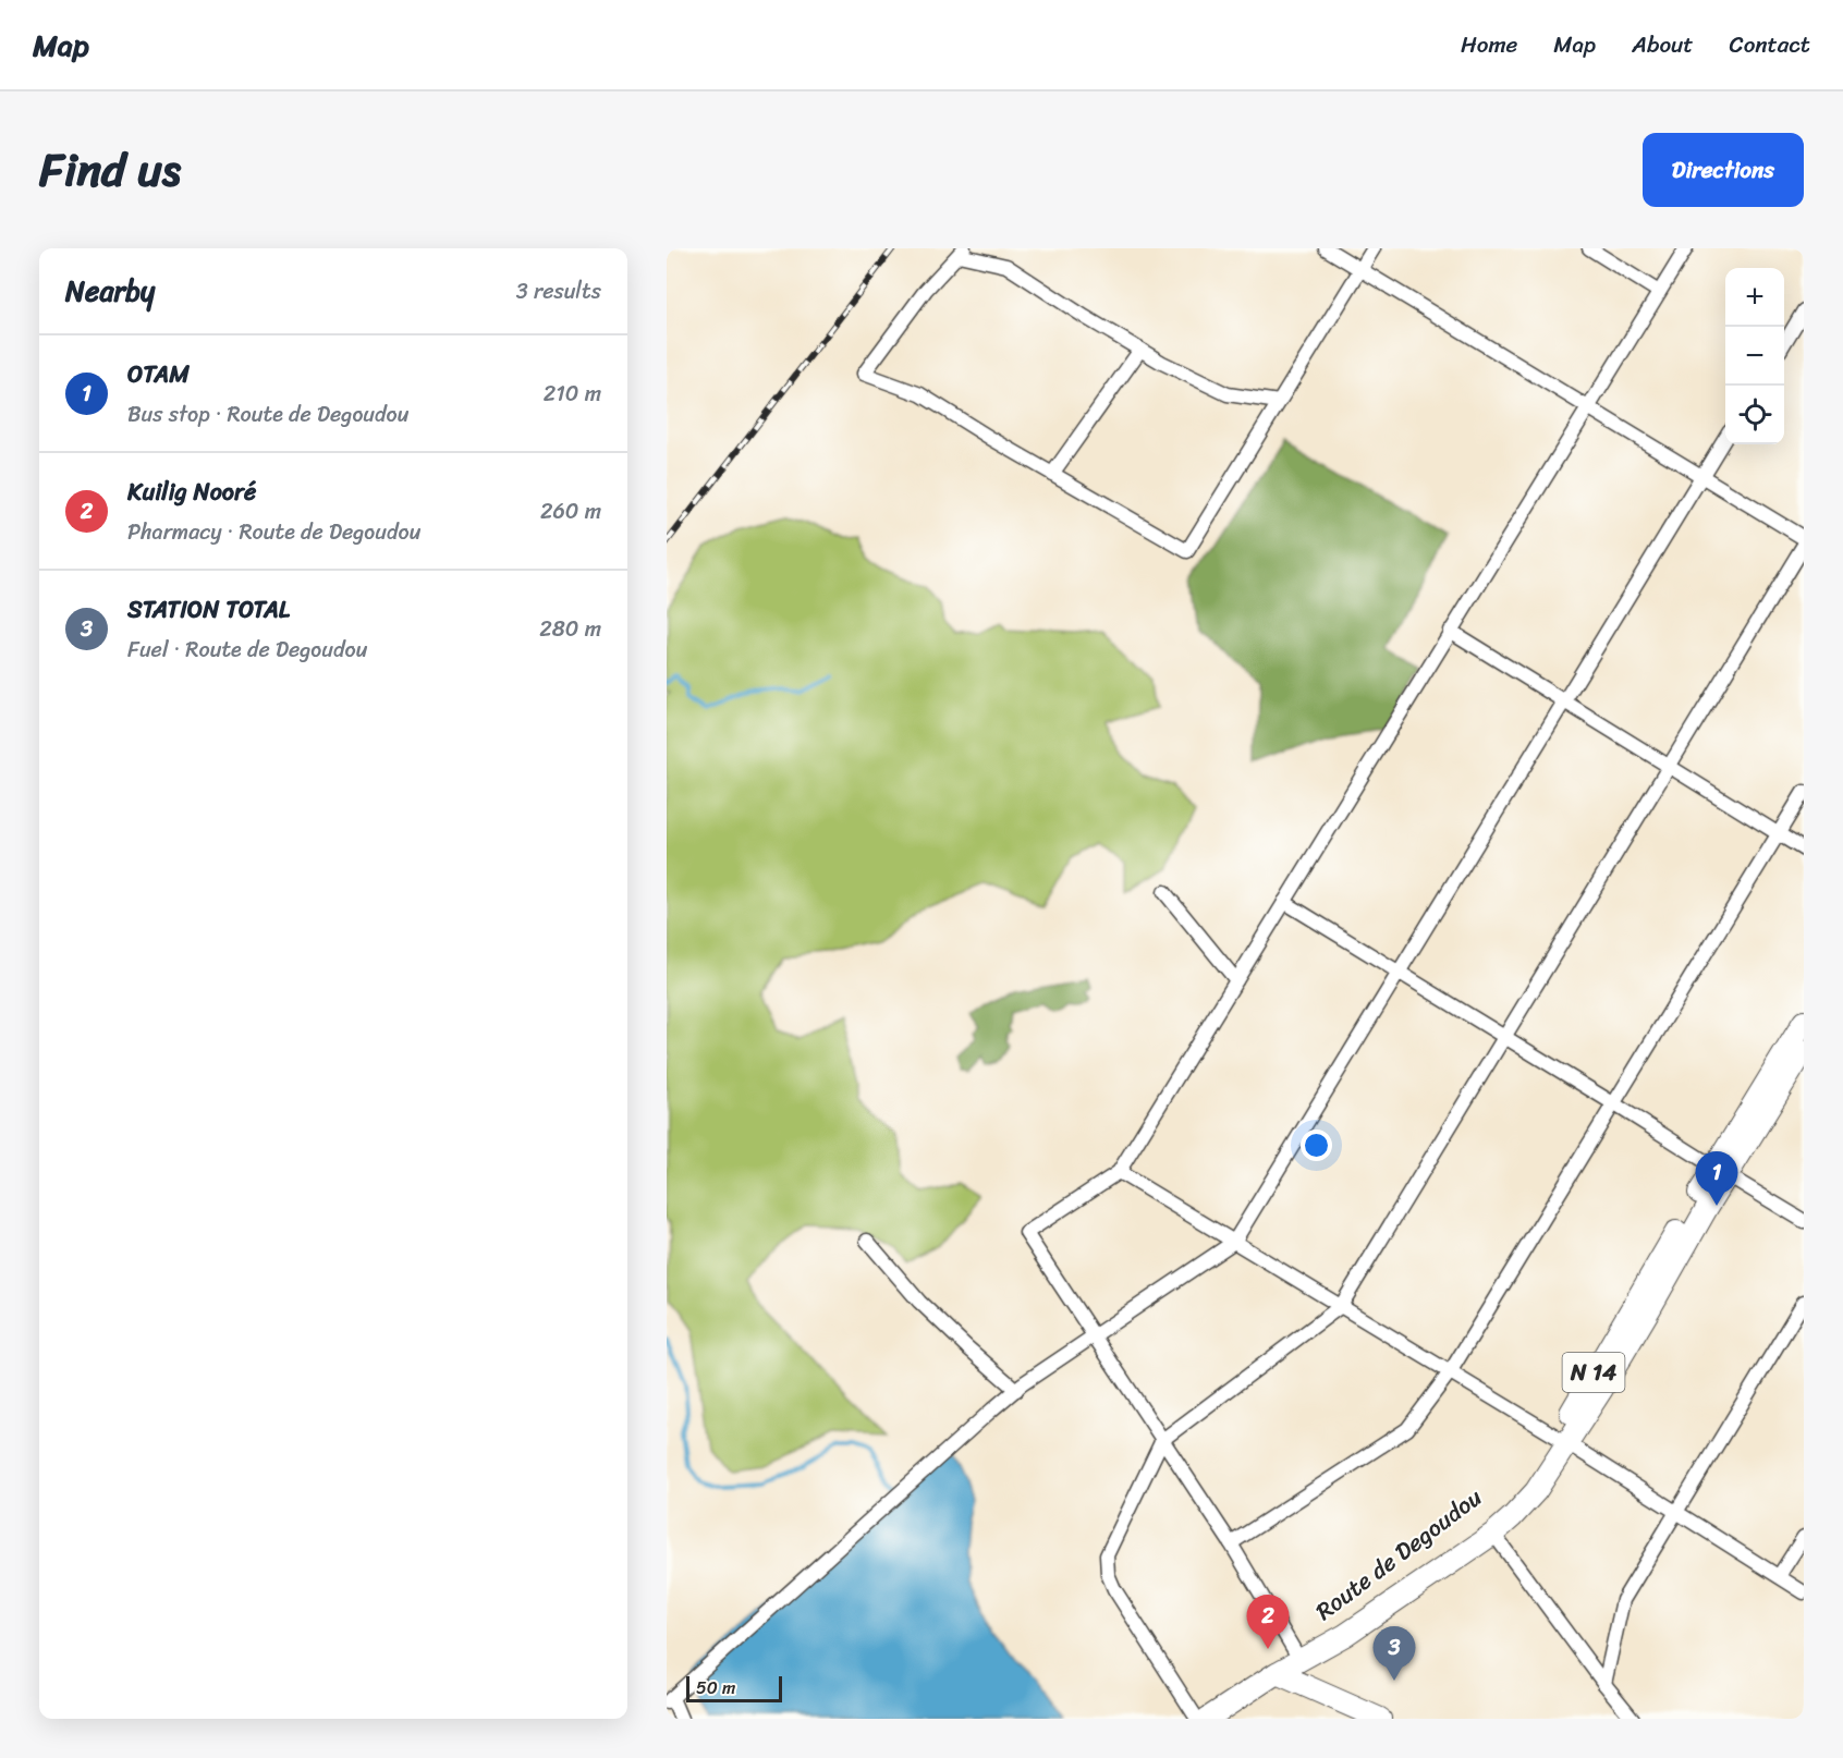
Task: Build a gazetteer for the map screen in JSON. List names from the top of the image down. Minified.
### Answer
{"streets":{"main road":["N 14","Route de Degoudou"]},"scale_bar":"50 m","page":{"header":"Map","nav":["Home","Map","About","Contact"],"title":"Find us","buttons":"Directions","heading":["Nearby","3 results"],"map_buttons":["+","−"],"list":[{"mark":"1","name":"OTAM","note":"Bus stop · Route de Degoudou","value":"210 m"},{"mark":"2","name":"Kuilig Nooré","note":"Pharmacy · Route de Degoudou","value":"260 m"},{"mark":"3","name":"STATION TOTAL","note":"Fuel · Route de Degoudou","value":"280 m"}],"pins":["1","2","3"],"scale":"50 m"}}
